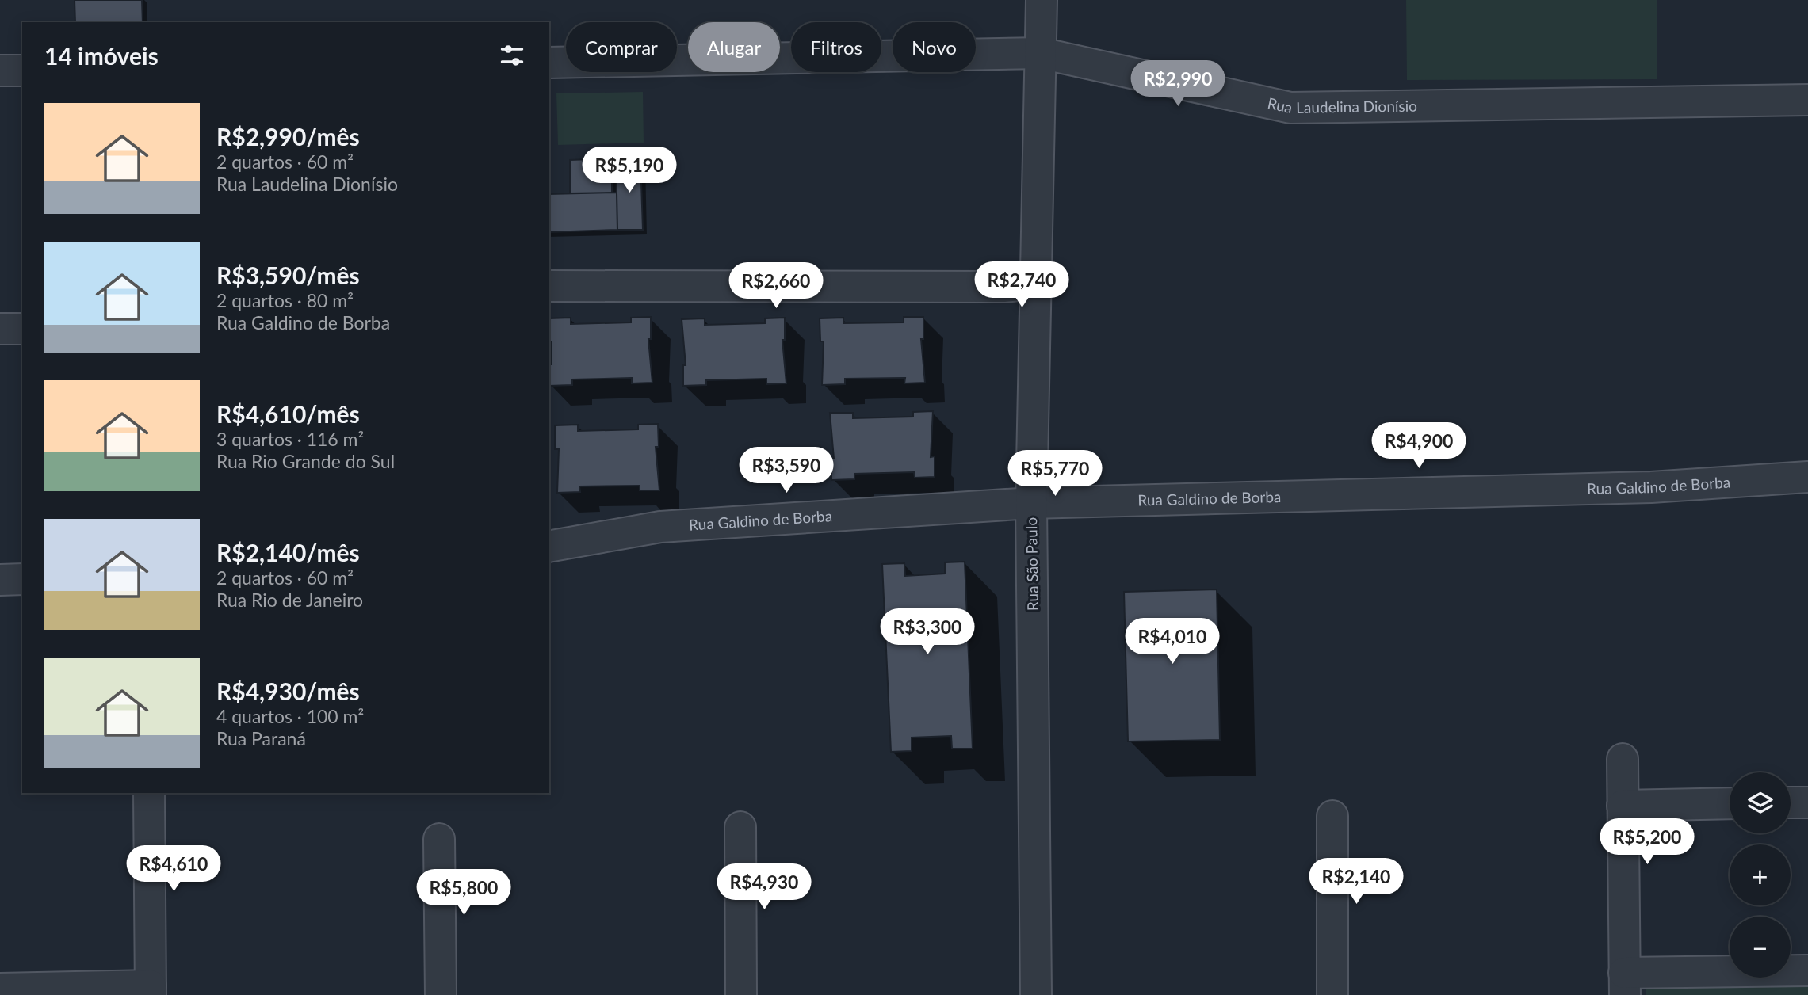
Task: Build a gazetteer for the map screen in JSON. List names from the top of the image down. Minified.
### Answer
{"streets":{"street":["Rua Laudelina Dionísio","Rua Galdino de Borba","Rua São Paulo"]},"crossings":[["Rua Laudelina Dionísio","Rua São Paulo"],["Rua Galdino de Borba","Rua São Paulo"]],"page":{"chip":["Comprar","Alugar","Filtros","Novo"],"heading":"14 imóveis","price":["R$2,990","R$5,190","R$2,740","R$2,660","R$4,900","R$3,590","R$5,770","R$3,300","R$4,010","R$5,200","R$4,610","R$2,140","R$4,930","R$5,800"],"list":[{"name":"R$2,990/mês","note":"2 quartos · 60 m² · Rua Laudelina Dionísio"},{"name":"R$3,590/mês","note":"2 quartos · 80 m² · Rua Galdino de Borba"},{"name":"R$4,610/mês","note":"3 quartos · 116 m² · Rua Rio Grande do Sul"},{"name":"R$2,140/mês","note":"2 quartos · 60 m² · Rua Rio de Janeiro"},{"name":"R$4,930/mês","note":"4 quartos · 100 m² · Rua Paraná"}],"map_buttons":["+","−"]}}
